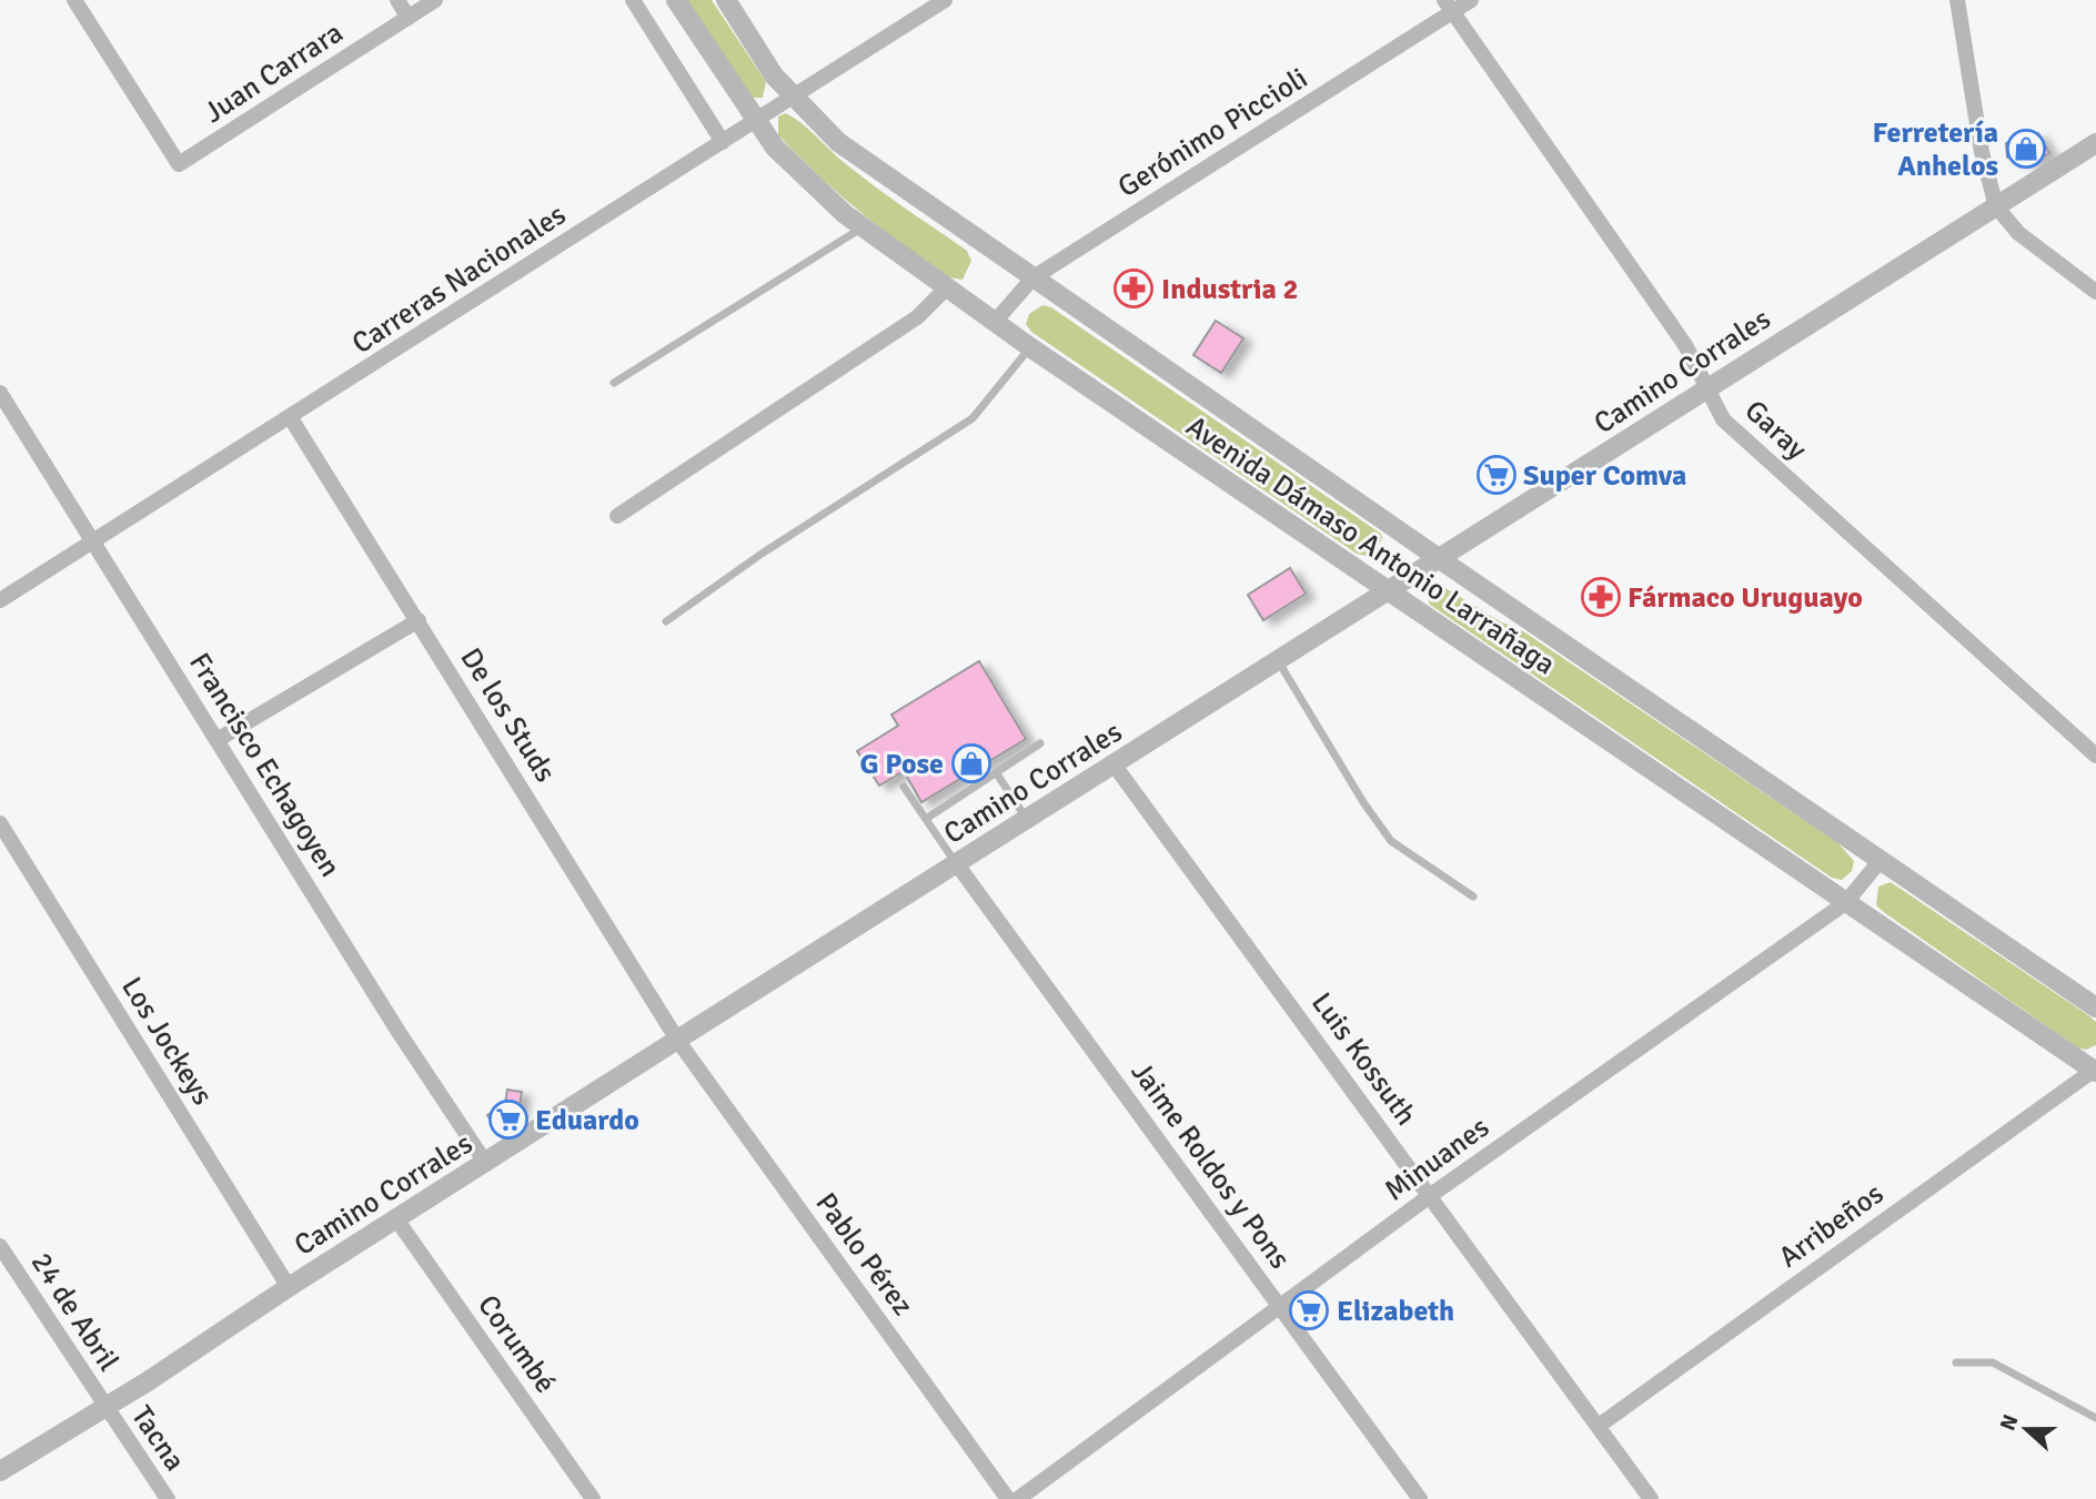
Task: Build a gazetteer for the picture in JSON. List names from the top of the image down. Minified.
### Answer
{"streets":{"street":["Juan Carrara","Gerónimo Piccioli","Carreras Nacionales","Camino Corrales","Garay","Avenida Dámaso Antonio Larrañaga","De los Studs","Francisco Echagoyen","Los Jockeys","Luis Kossuth","Minuanes","Jaime Roldos y Pons","Arribeños","Pablo Pérez","24 de Abril","Corumbé","Tacna"]},"crossings":[["Gerónimo Piccioli","Garay"],["Gerónimo Piccioli","Avenida Dámaso Antonio Larrañaga"],["Carreras Nacionales","Avenida Dámaso Antonio Larrañaga"],["Carreras Nacionales","De los Studs"],["Carreras Nacionales","Francisco Echagoyen"],["Camino Corrales","Garay"],["Camino Corrales","Avenida Dámaso Antonio Larrañaga"],["Camino Corrales","De los Studs"],["Camino Corrales","Francisco Echagoyen"],["Camino Corrales","Los Jockeys"],["Camino Corrales","Luis Kossuth"],["Camino Corrales","Jaime Roldos y Pons"],["Camino Corrales","Pablo Pérez"],["Camino Corrales","24 de Abril"],["Camino Corrales","Corumbé"],["Camino Corrales","Tacna"],["Avenida Dámaso Antonio Larrañaga","Minuanes"],["Avenida Dámaso Antonio Larrañaga","Arribeños"],["De los Studs","Pablo Pérez"],["Luis Kossuth","Minuanes"],["Luis Kossuth","Arribeños"],["Minuanes","Jaime Roldos y Pons"],["24 de Abril","Tacna"]],"places":{"shop":["Ferretería Anhelos","G Pose"],"pharmacy":["Industria 2","Fármaco Uruguayo"],"supermarket":["Super Comva","Eduardo","Elizabeth"]},"north":"left"}
